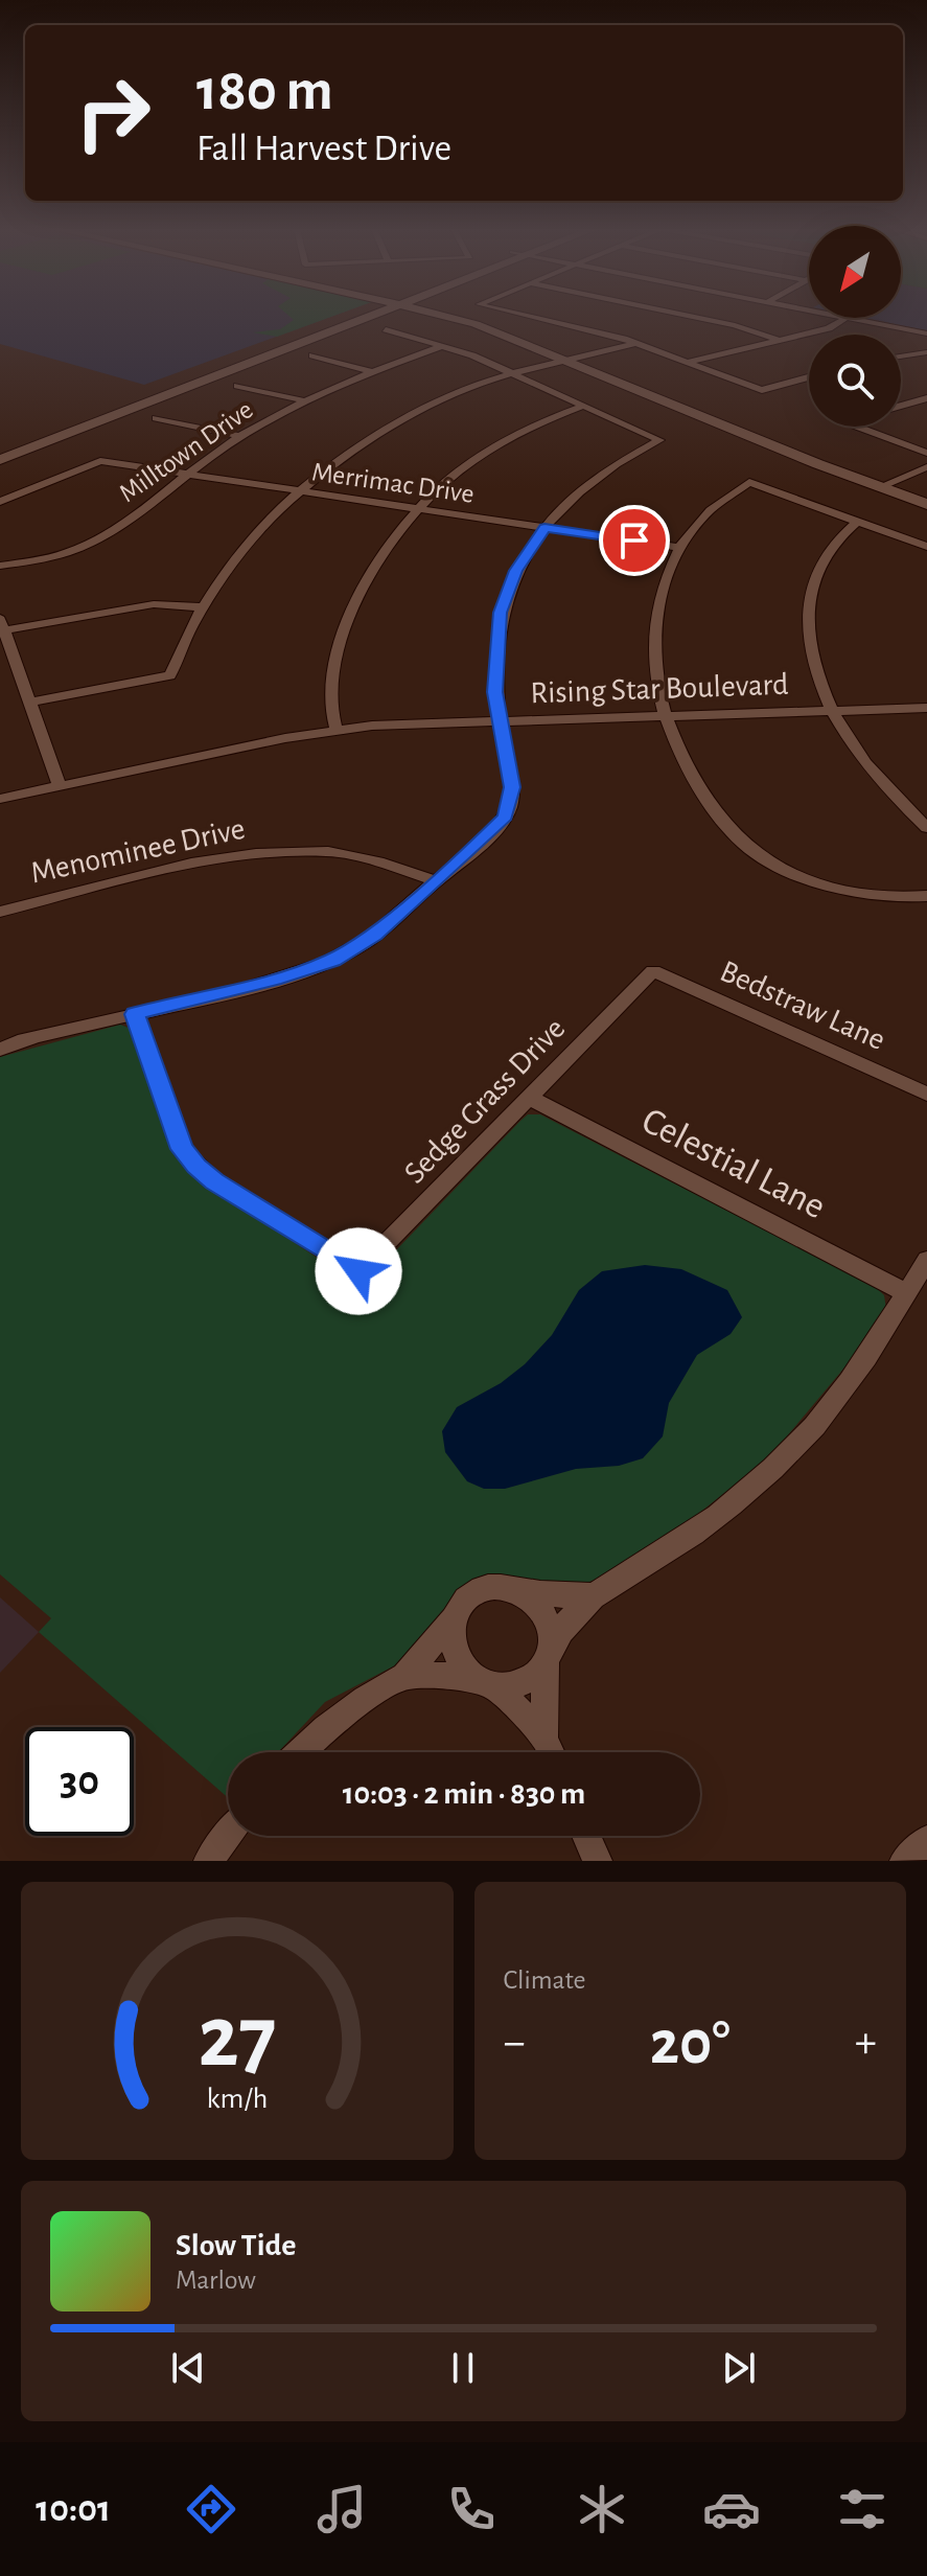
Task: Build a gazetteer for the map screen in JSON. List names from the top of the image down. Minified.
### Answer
{"streets":{"street":["Milltown Drive","Merrimac Drive","Rising Star Boulevard","Menominee Drive","Bedstraw Lane","Sedge Grass Drive","Celestial Lane"]},"crossings":[["Milltown Drive","Merrimac Drive"],["Bedstraw Lane","Sedge Grass Drive"],["Sedge Grass Drive","Celestial Lane"]],"north":"bottom left","page":{"turn":["180 m","Fall Harvest Drive"],"limit":"30","trip":"10:03 · 2 min · 830 m","tile":"Climate","heat":["−","20°","+"],"song":["Slow Tide","Marlow"],"tabs":"10:01","gauge":["27","km/h"]}}
